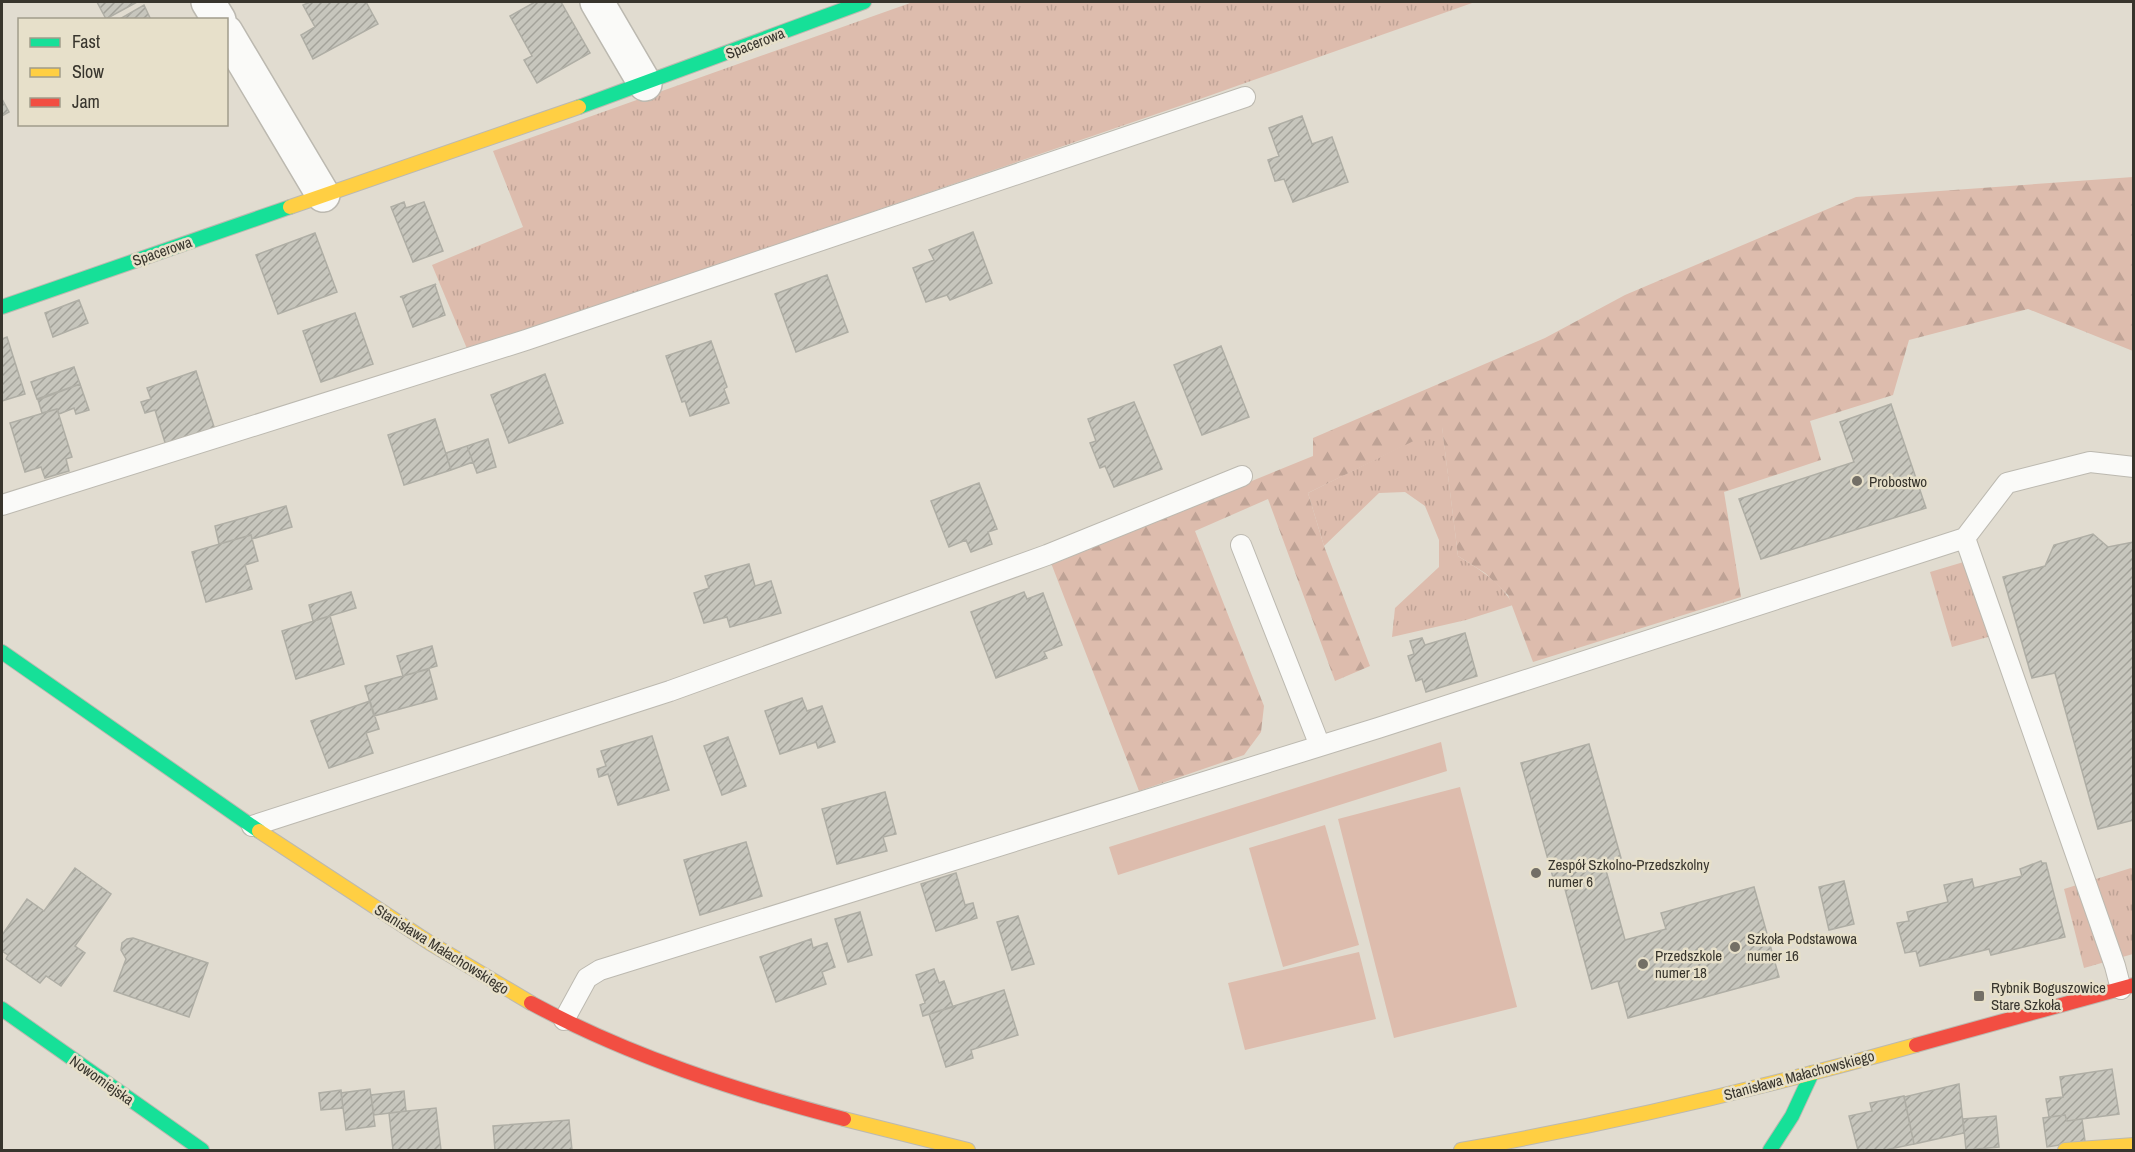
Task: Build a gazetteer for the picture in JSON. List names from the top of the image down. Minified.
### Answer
{"streets":{"street":["Spacerowa","Stanisława Małachowskiego","Nowomiejska"]},"places":{"other":["Probostwo","Zespół Szkolno-Przedszkolny numer 6","Szkoła Podstawowa numer 16","Przedszkole numer 18"],"transit":["Rybnik Boguszowice Stare Szkoła"]},"legend":["Fast","Slow","Jam"]}
